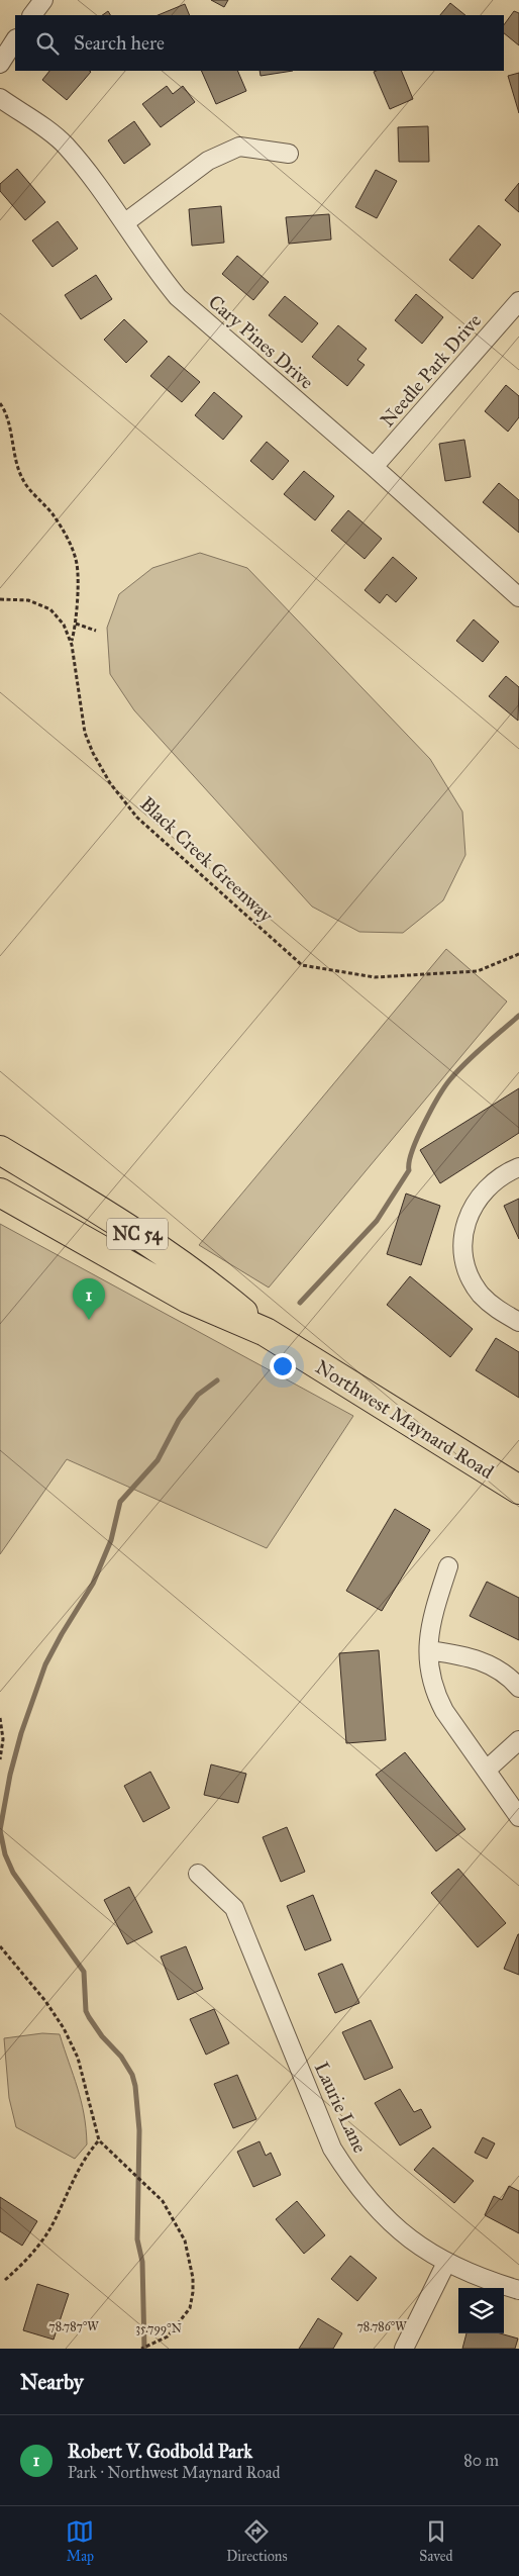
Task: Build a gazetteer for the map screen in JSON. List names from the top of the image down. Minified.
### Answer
{"streets":{"main road":["NC 54","Northwest Maynard Road"],"street":["Cary Pines Drive","Needle Park Drive","Laurie Lane"],"path":["Black Creek Greenway"]},"crossings":[["Cary Pines Drive","Needle Park Drive"]],"page":{"search":"Search here","pins":"1","heading":"Nearby","list":[{"mark":"1","name":"Robert V. Godbold Park","note":"Park · Northwest Maynard Road","value":"80 m"}],"nav":["Map","Directions","Saved"]},"coordinates":["78.787°W","78.786°W","35.799°N"]}
